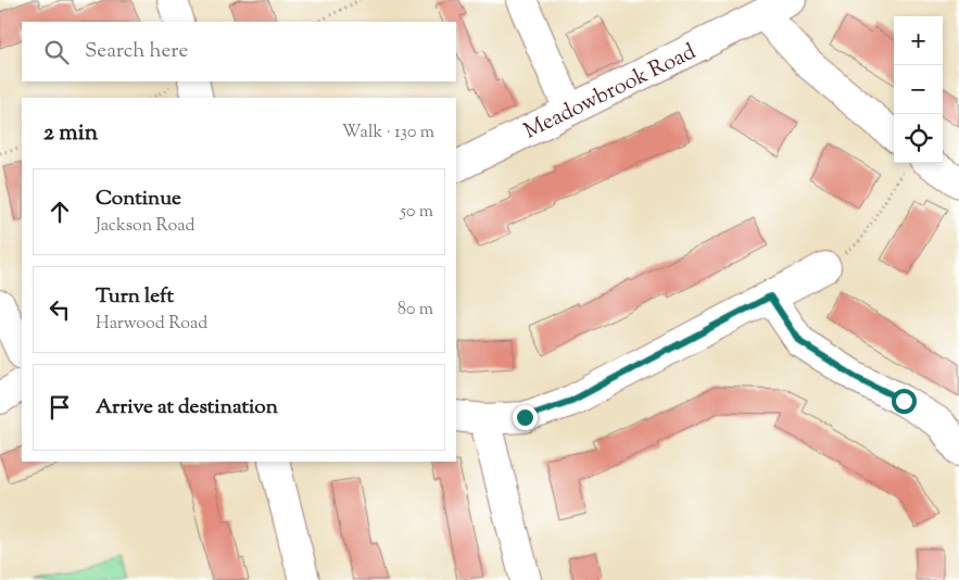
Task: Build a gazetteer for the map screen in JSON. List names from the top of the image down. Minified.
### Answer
{"streets":{"street":["Meadowbrook Road"]},"page":{"map_buttons":["+","−"],"search":"Search here","heading":["2 min","Walk · 130 m"],"list":[["Continue","Jackson Road","50 m"],["Turn left","Harwood Road","80 m"],"Arrive at destination"]}}
